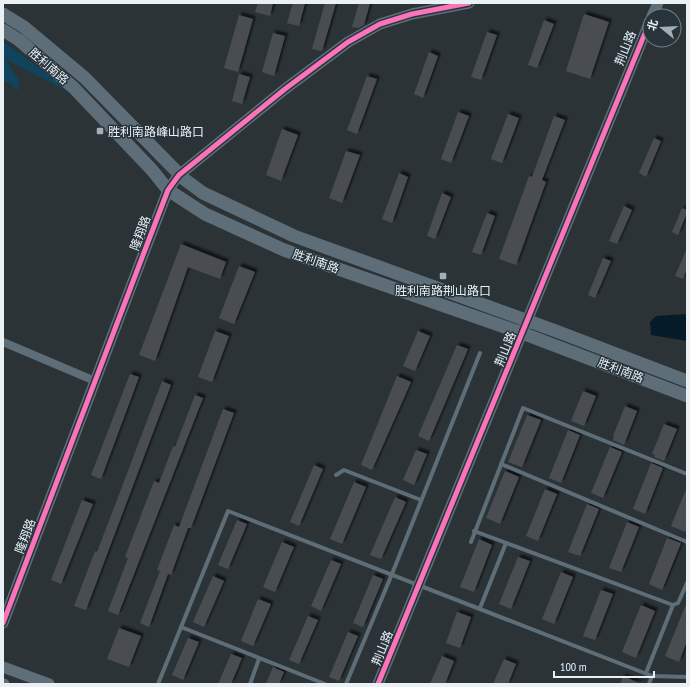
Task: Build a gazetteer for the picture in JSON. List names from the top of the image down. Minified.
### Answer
{"streets":{"main road":["胜利南路"],"street":["荆山路","隆翔路"]},"crossings":[["荆山路","胜利南路"],["胜利南路","隆翔路"]],"places":{"transit":["胜利南路峰山路口","胜利南路荆山路口"]},"scale_bar":"100 m","north":"left"}
